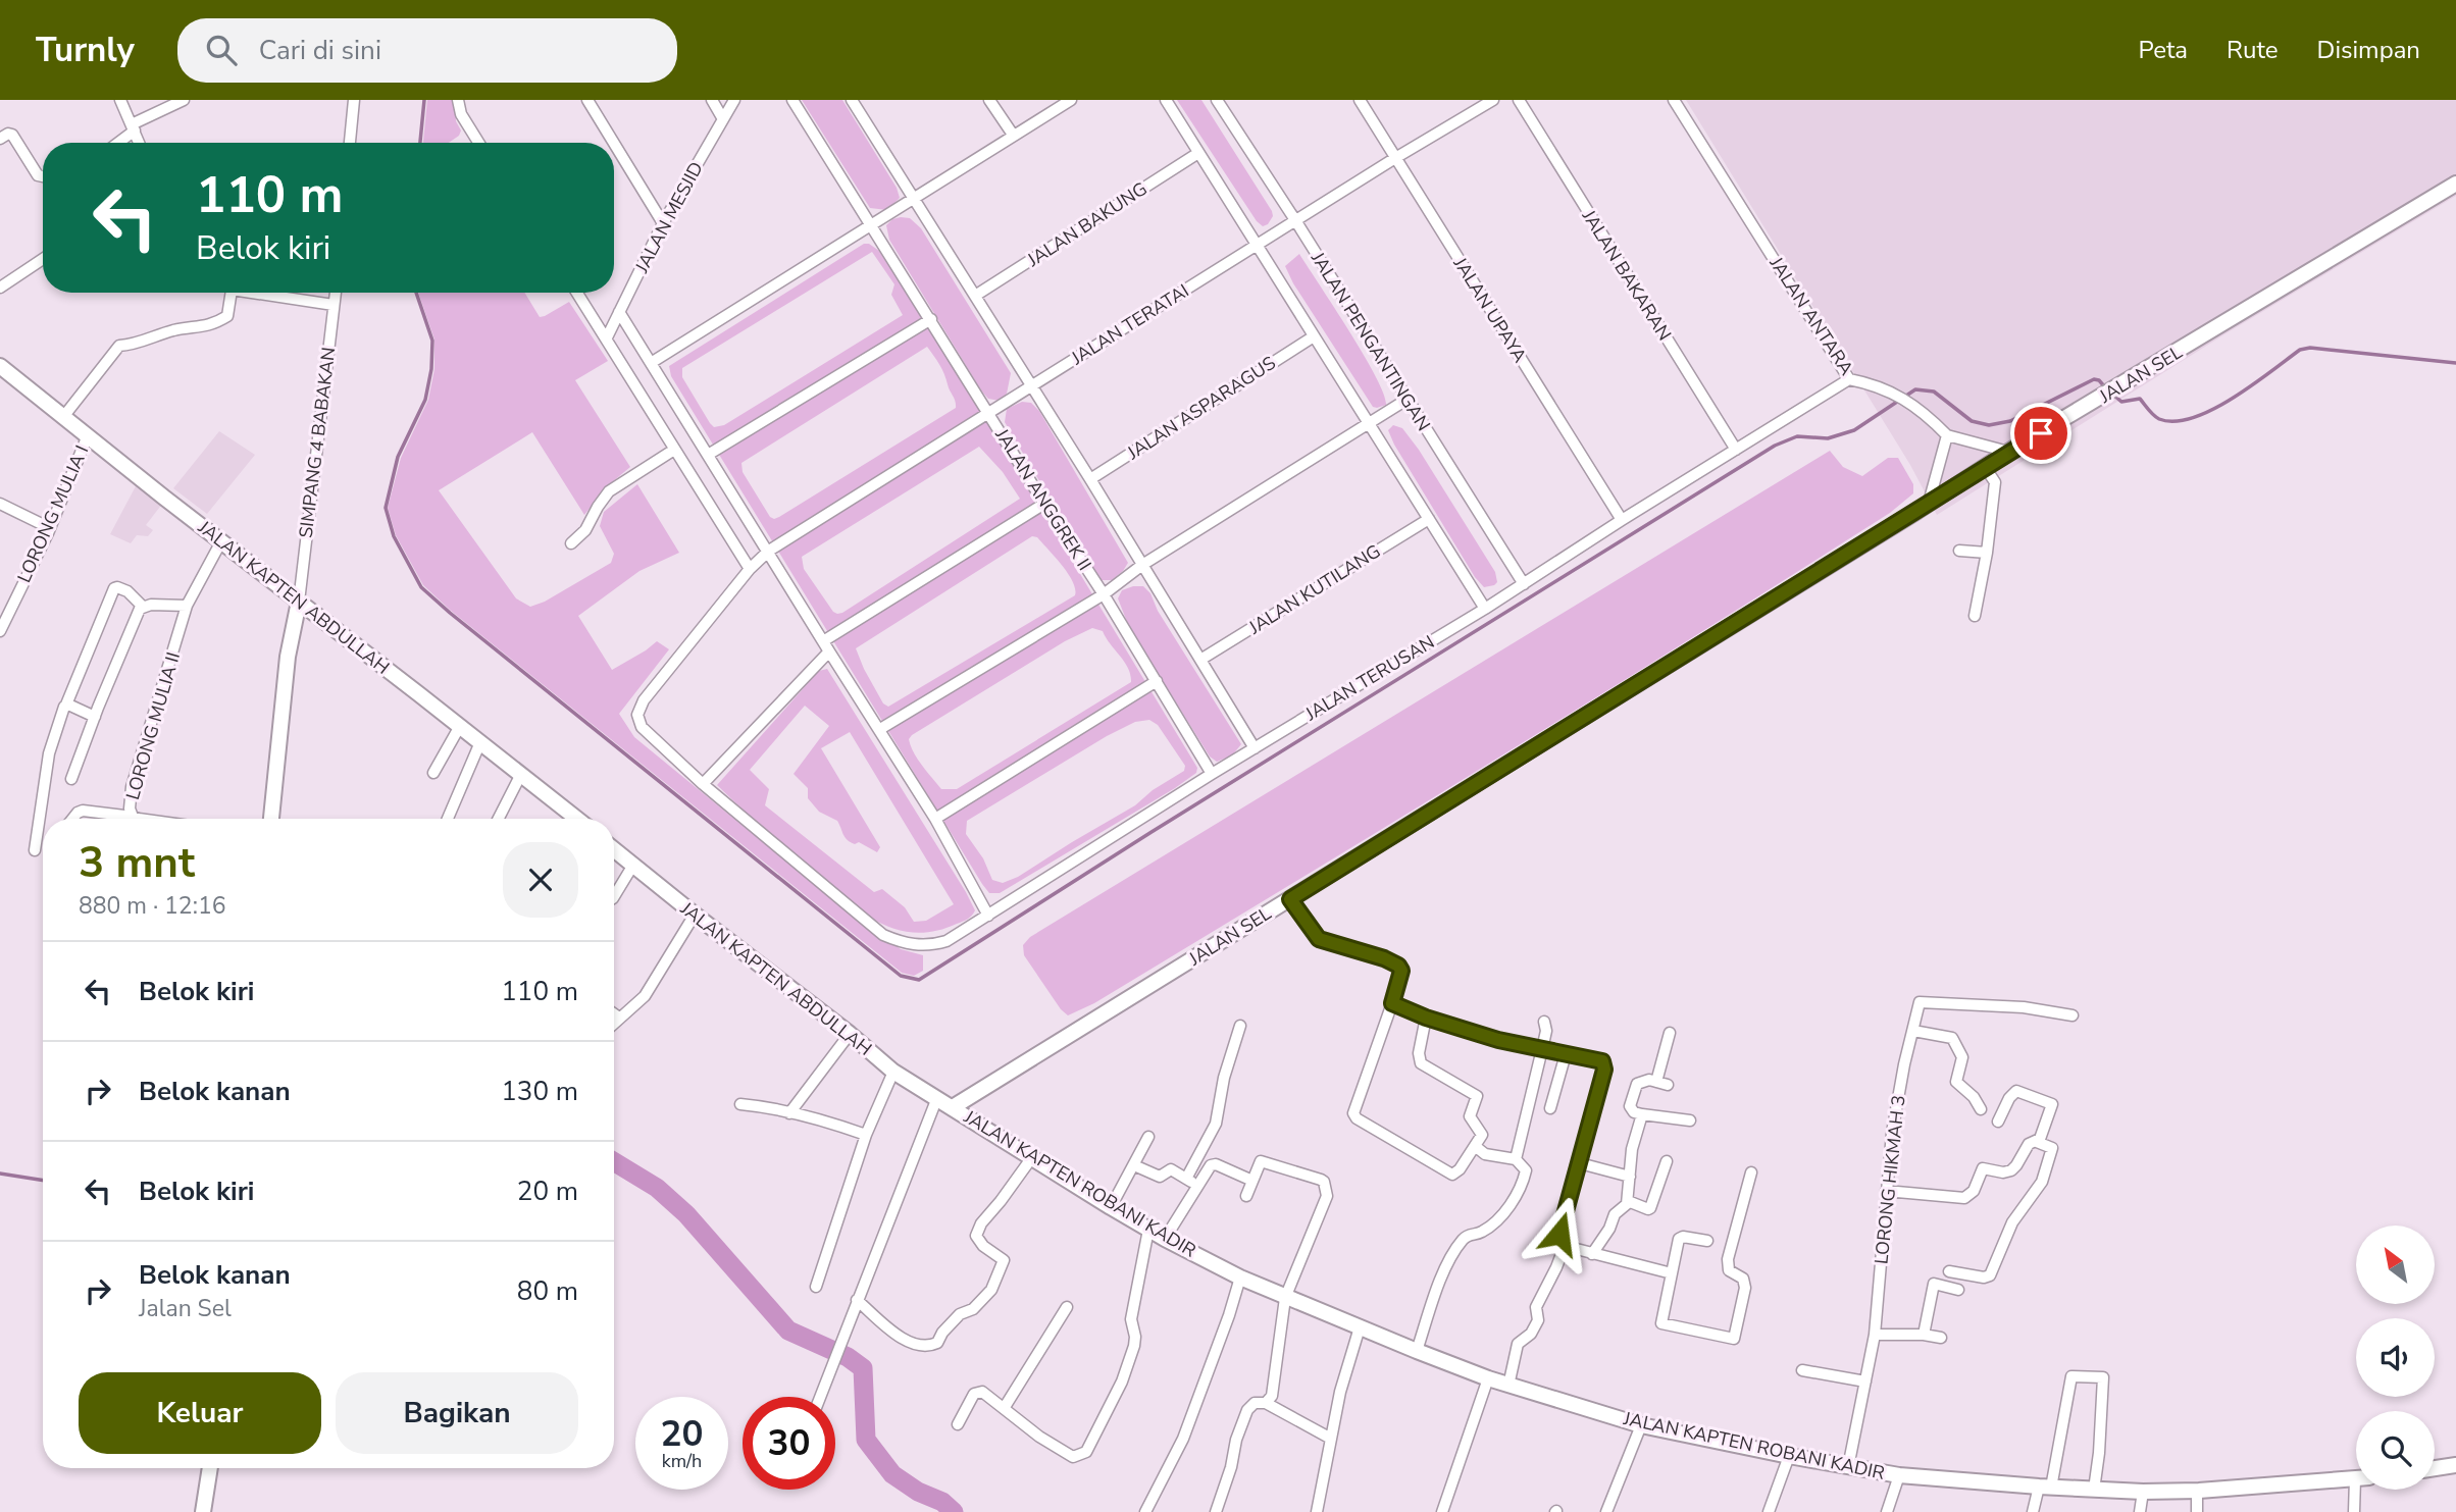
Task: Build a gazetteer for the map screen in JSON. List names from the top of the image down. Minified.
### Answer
{"streets":{"main road":["JALAN SEL","JALAN KAPTEN ABDULLAH","JALAN KAPTEN ROBANI KADIR"],"street":["JALAN MESJID","JALAN BAKUNG","JALAN BAKARAN","JALAN UPAYA","JALAN ANTARA","JALAN TERATAI","JALAN PENGANTINGAN","JALAN ASPARAGUS","SIMPANG 4 BABAKAN","JALAN ANGGREK II","LORONG MULIA I","JALAN KUTILANG","JALAN TERUSAN","LORONG MULIA II","LORONG HIKMAH 3"]},"crossings":[["JALAN BAKARAN","JALAN TERUSAN"],["JALAN UPAYA","JALAN TERATAI"],["JALAN UPAYA","JALAN TERUSAN"],["JALAN ANTARA","JALAN TERUSAN"],["JALAN TERATAI","JALAN PENGANTINGAN"],["JALAN TERATAI","JALAN ANGGREK II"],["JALAN TERATAI","JALAN TERUSAN"],["JALAN PENGANTINGAN","JALAN TERUSAN"],["JALAN SEL","JALAN KAPTEN ABDULLAH"],["JALAN SEL","JALAN KAPTEN ROBANI KADIR"],["SIMPANG 4 BABAKAN","JALAN KAPTEN ABDULLAH"],["JALAN ANGGREK II","JALAN TERUSAN"],["LORONG MULIA I","JALAN KAPTEN ABDULLAH"],["JALAN KAPTEN ABDULLAH","LORONG MULIA II"],["JALAN KAPTEN ABDULLAH","JALAN KAPTEN ROBANI KADIR"],["LORONG HIKMAH 3","JALAN KAPTEN ROBANI KADIR"]],"north":"top left","page":{"header":"Turnly","search":"Cari di sini","nav":["Peta","Rute","Disimpan"],"turn":["110 m","Belok kiri"],"heading":["3 mnt","880 m · 12:16"],"list":[{"name":"Belok kiri","value":"110 m"},{"name":"Belok kanan","value":"130 m"},{"name":"Belok kiri","value":"20 m"},{"name":"Belok kanan","note":"Jalan Sel","value":"80 m"}],"buttons":["Keluar","Bagikan"],"speed":"20 km/h","limit":"30"}}
